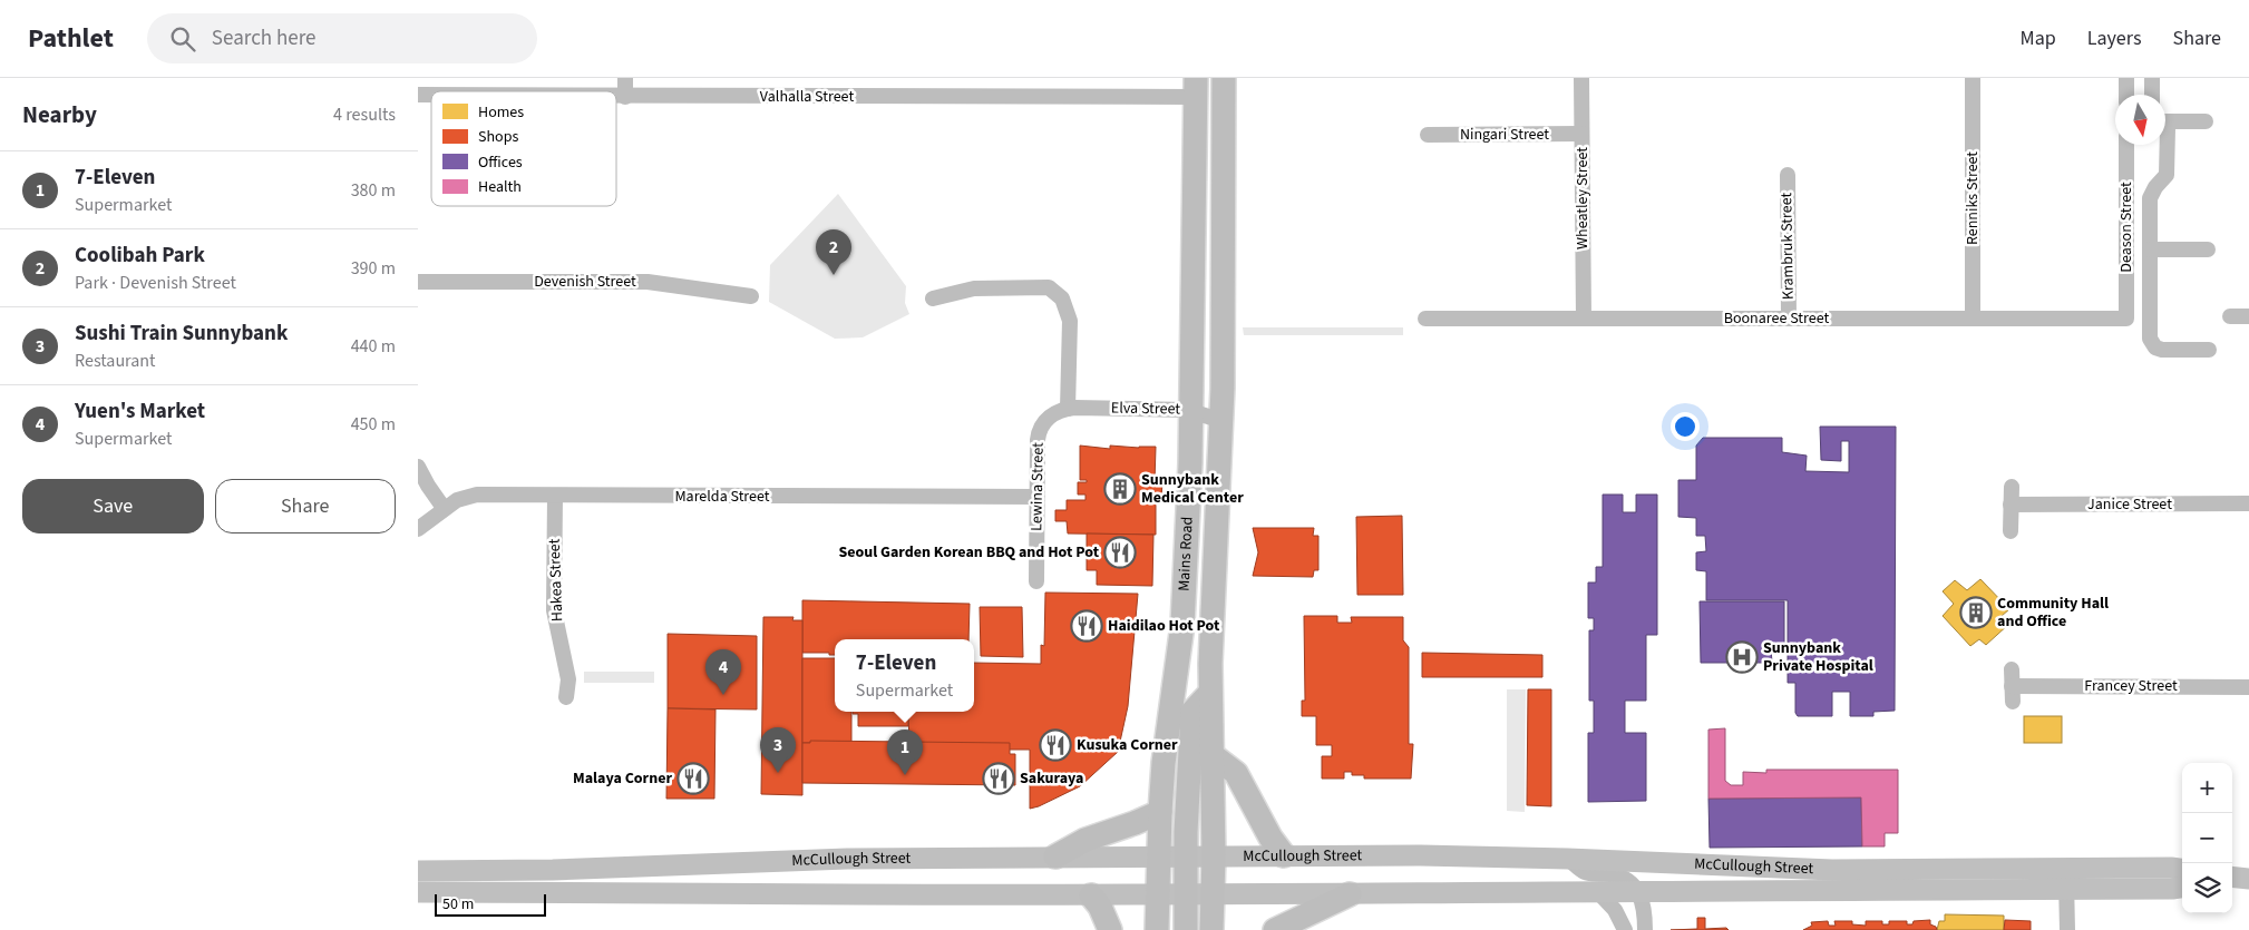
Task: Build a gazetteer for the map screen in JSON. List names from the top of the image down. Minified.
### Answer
{"streets":{"main road":["Mains Road","McCullough Street"],"street":["Valhalla Street","Ningari Street","Wheatley Street","Renniks Street","Deason Street","Krambruk Street","Devenish Street","Boonaree Street","Elva Street","Lewina Street","Marelda Street","Janice Street","Hakea Street","Francey Street"]},"crossings":[["Valhalla Street","Mains Road"],["Ningari Street","Wheatley Street"],["Wheatley Street","Boonaree Street"],["Renniks Street","Boonaree Street"],["Deason Street","Boonaree Street"],["Krambruk Street","Boonaree Street"],["Elva Street","Lewina Street"],["Elva Street","Mains Road"],["Lewina Street","Marelda Street"],["Marelda Street","Hakea Street"],["Mains Road","McCullough Street"]],"places":{"building":["Sunnybank Medical Center","Community Hall and Office"],"restaurant":["Seoul Garden Korean BBQ and Hot Pot","Haidilao Hot Pot","Kusuka Corner","Malaya Corner","Sakuraya"],"hospital":["Sunnybank Private Hospital"]},"legend":["Homes","Shops","Offices","Health"],"scale_bar":"50 m","north":"bottom","page":{"header":"Pathlet","search":"Search here","nav":["Map","Layers","Share"],"heading":["Nearby","4 results"],"list":[{"mark":"1","name":"7-Eleven","note":"Supermarket","value":"380 m"},{"mark":"2","name":"Coolibah Park","note":"Park · Devenish Street","value":"390 m"},{"mark":"3","name":"Sushi Train Sunnybank","note":"Restaurant","value":"440 m"},{"mark":"4","name":"Yuen's Market","note":"Supermarket","value":"450 m"}],"pins":["2","4","3","1"],"buttons":["Save","Share"],"popup":["7-Eleven","Supermarket"],"map_buttons":["+","−"],"scale":"50 m"}}
